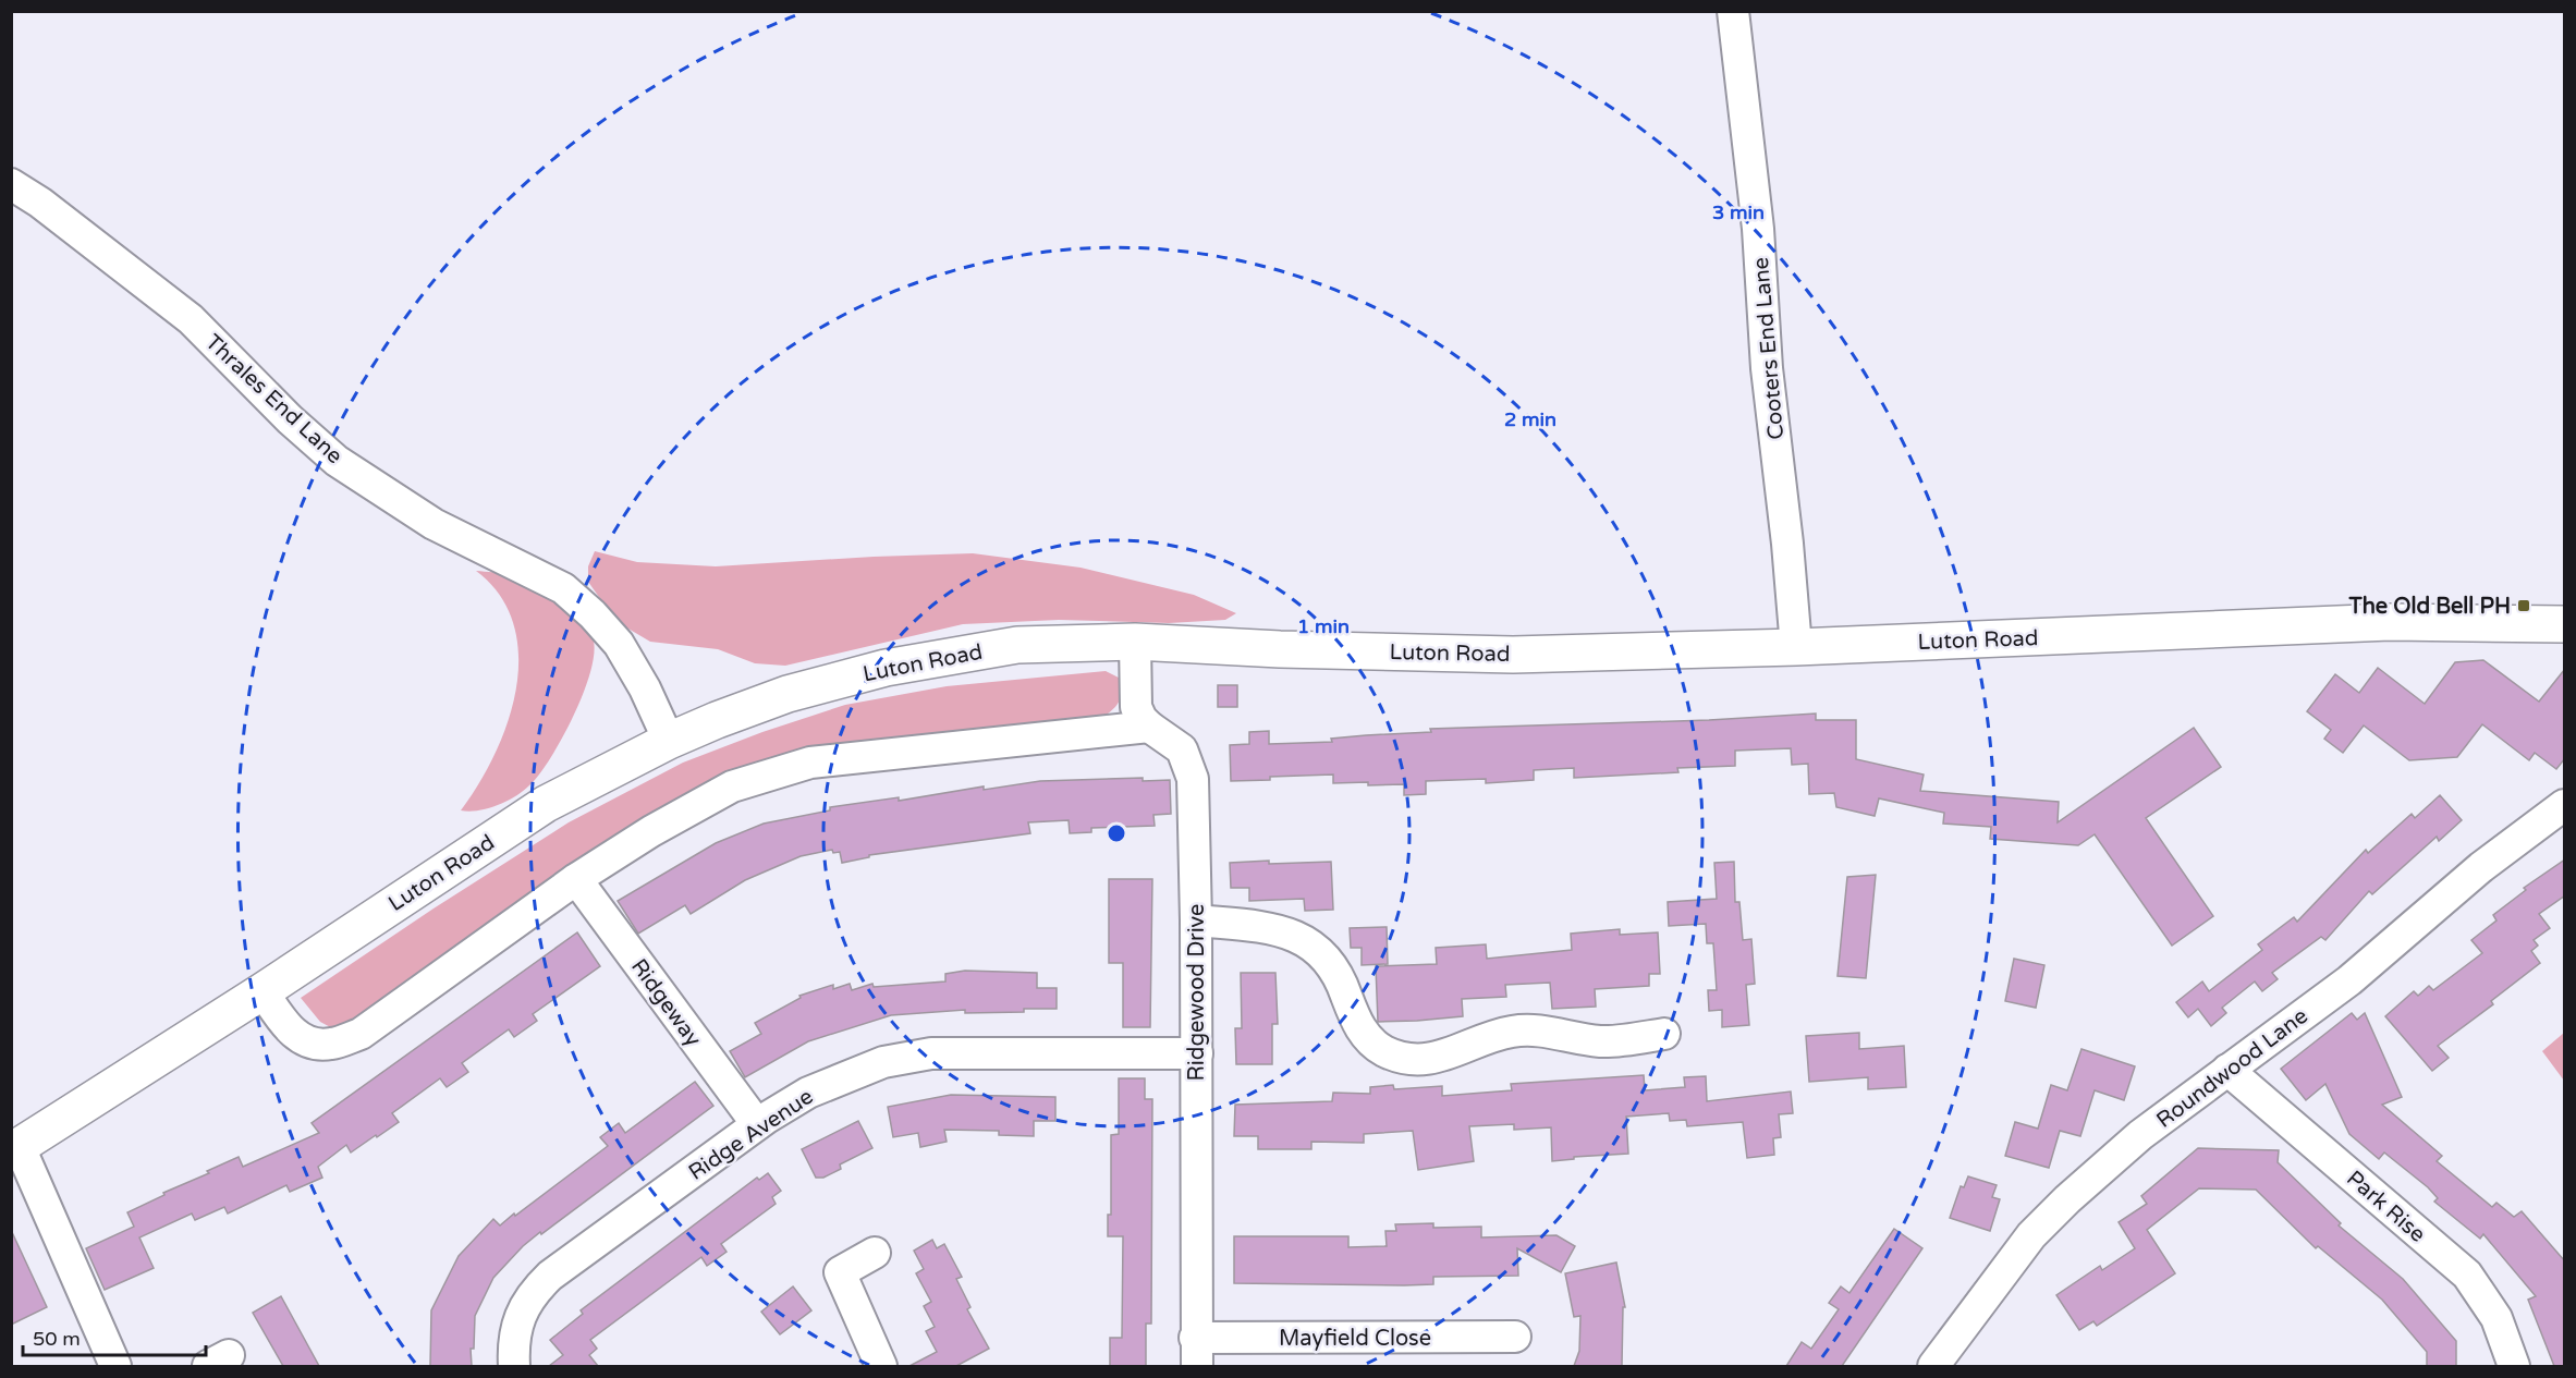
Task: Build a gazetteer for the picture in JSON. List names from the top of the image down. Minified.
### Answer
{"streets":{"main road":["Luton Road"],"street":["Cooters End Lane","Thrales End Lane","Ridgewood Drive","Ridgeway","Roundwood Lane","Ridge Avenue","Park Rise","Mayfield Close"]},"crossings":[["Cooters End Lane","Luton Road"],["Thrales End Lane","Luton Road"],["Ridgewood Drive","Ridge Avenue"],["Ridgewood Drive","Mayfield Close"],["Ridgeway","Ridge Avenue"],["Roundwood Lane","Park Rise"]],"places":{"transit":["The Old Bell PH"]},"scale_bar":"50 m","rings":["3 min","2 min","1 min"]}
